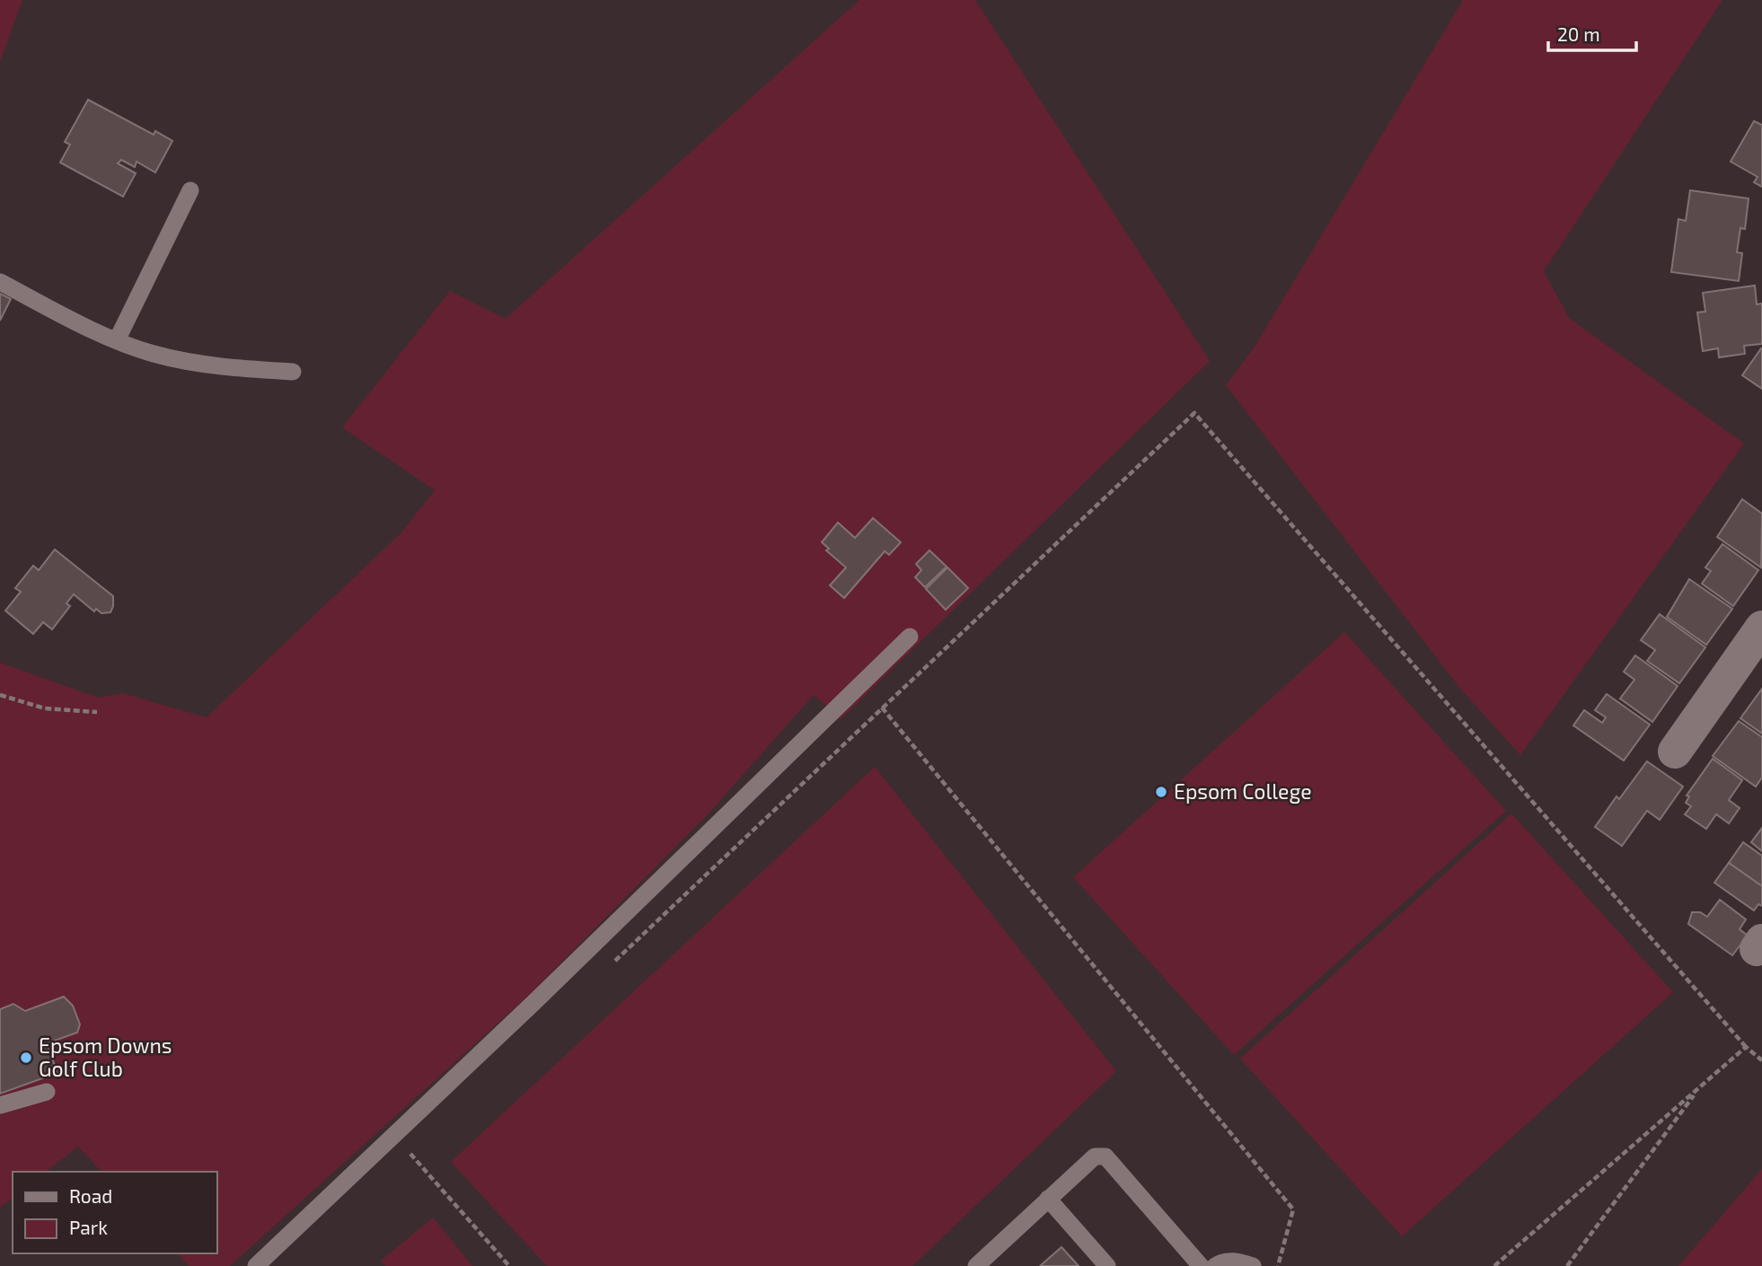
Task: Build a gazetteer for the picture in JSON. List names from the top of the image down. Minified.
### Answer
{"places":["Epsom College","Epsom Downs Golf Club"],"legend":["Road","Park"],"scale_bar":"20 m"}
